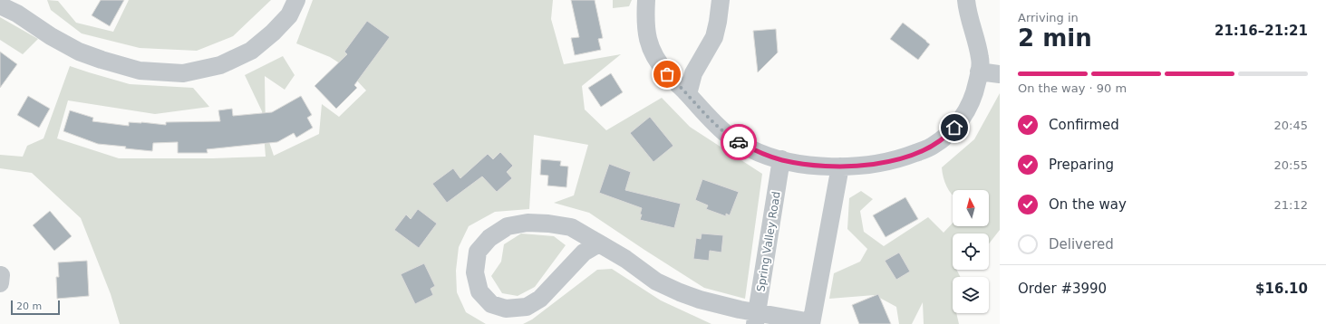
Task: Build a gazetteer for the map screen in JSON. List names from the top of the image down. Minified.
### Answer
{"streets":{"street":["Spring Valley Road"]},"scale_bar":"20 m","north":"top","page":{"heading":["2 min","Arriving in","21:16–21:21"],"panel":["Order #3990","$16.10"],"bar":"On the way · 90 m","list":[["Confirmed","20:45"],["Preparing","20:55"],["On the way","21:12"],"Delivered"],"scale":"20 m"}}
